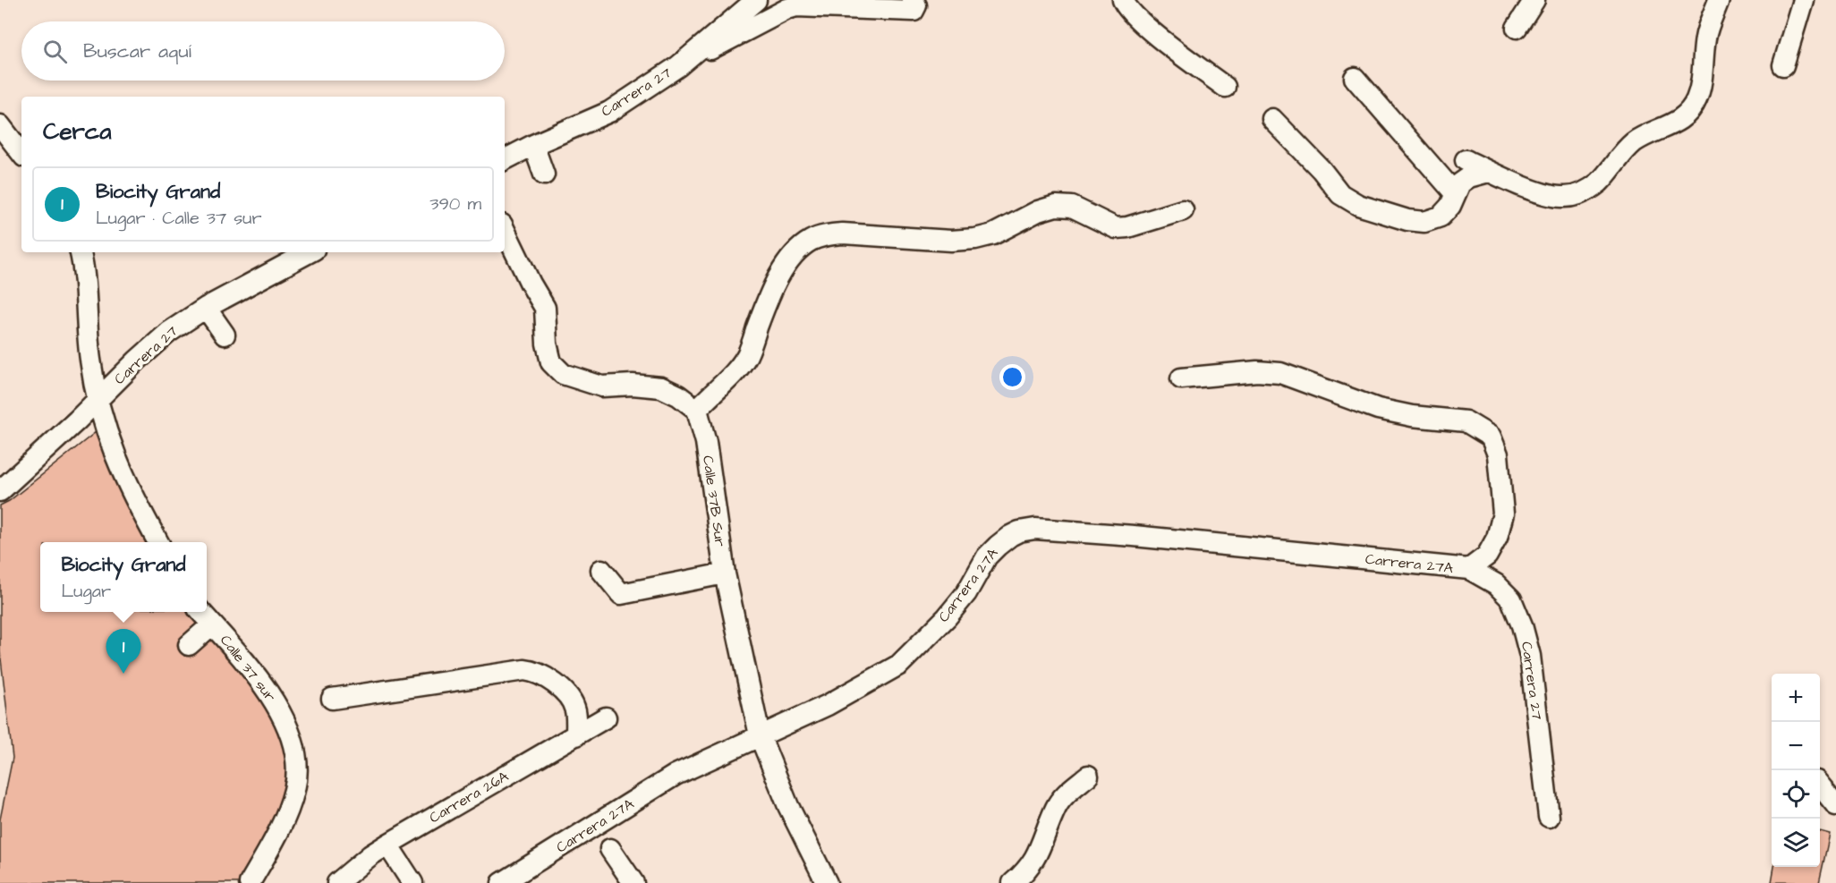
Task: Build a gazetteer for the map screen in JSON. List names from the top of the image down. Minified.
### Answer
{"streets":{"street":["Carrera 27","Calle 37B Sur","Carrera 27A","Calle 37 sur","Carrera 26A"]},"crossings":[["Carrera 27","Carrera 27A"],["Calle 37B Sur","Carrera 27A"]],"page":{"search":"Buscar aquí","heading":"Cerca","list":[{"mark":"1","name":"Biocity Grand","note":"Lugar · Calle 37 sur","value":"390 m"}],"popup":["Biocity Grand","Lugar"],"pins":"1","map_buttons":["+","−"]}}
